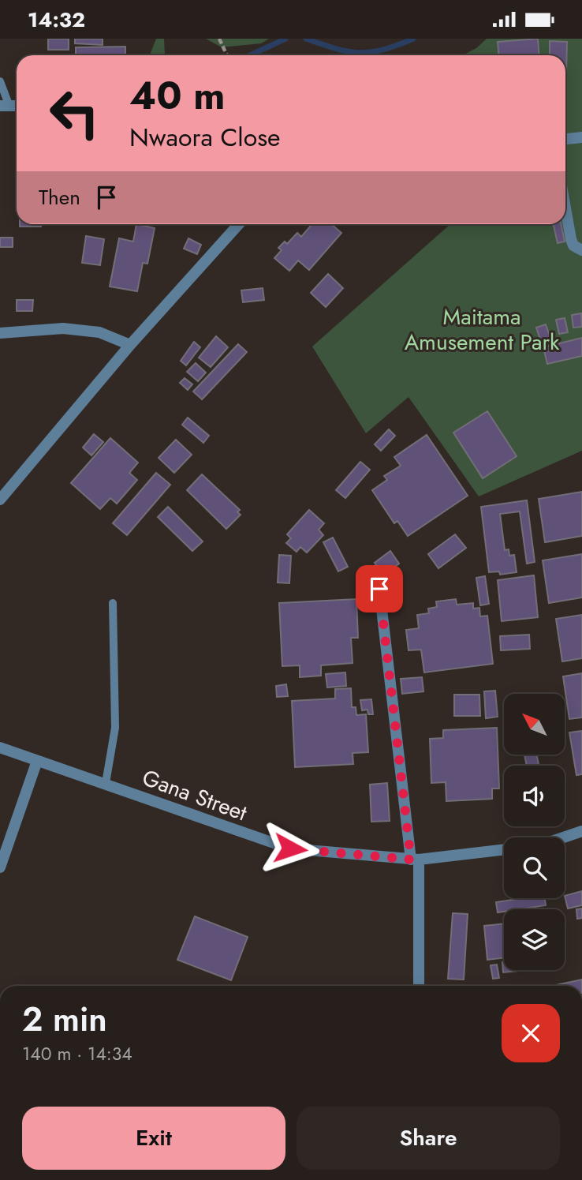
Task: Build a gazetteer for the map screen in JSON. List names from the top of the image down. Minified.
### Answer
{"streets":{"street":["Gana Street"]},"parks":["Maitama Amusement Park"],"north":"top left","page":{"status":"14:32","turn":["40 m","Nwaora Close"],"then":"Then","heading":["2 min","140 m · 14:34"],"buttons":["Exit","Share"]}}
